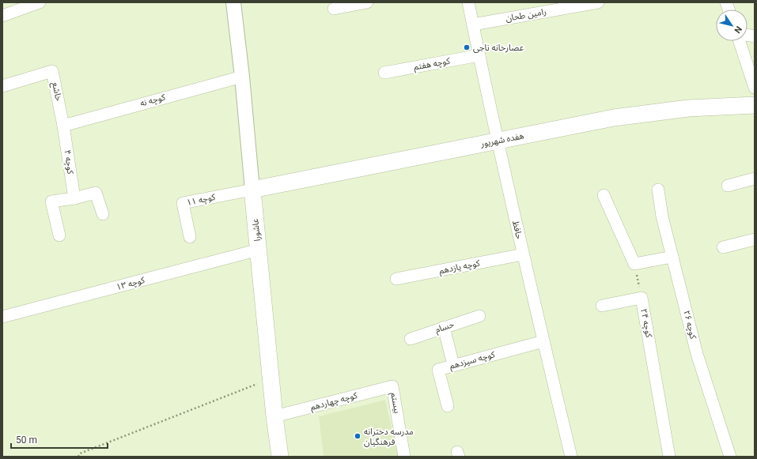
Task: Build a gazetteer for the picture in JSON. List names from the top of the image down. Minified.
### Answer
{"streets":{"main road":["هفده شهریور","عاشورا"],"street":["رامین طحان","کوچه هفتم","خاشع","کوچه نه","کوچه ۴","کوچه ۱۱","حافظ","کوچه یازدهم","کوچه ۱۳","کوچه ۲۴","کوچه ۲۶","حسام","کوچه سیزدهم","کوچه چهاردهم","بیستم"]},"crossings":[["رامین طحان","حافظ"],["کوچه هفتم","حافظ"],["خاشع","کوچه نه"],["خاشع","کوچه ۴"],["کوچه نه","کوچه ۴"],["کوچه نه","عاشورا"],["هفده شهریور","کوچه ۱۱"],["هفده شهریور","عاشورا"],["هفده شهریور","حافظ"],["کوچه ۱۱","عاشورا"],["عاشورا","کوچه ۱۳"],["عاشورا","کوچه چهاردهم"],["حافظ","کوچه یازدهم"],["حافظ","کوچه سیزدهم"],["کوچه چهاردهم","بیستم"]],"places":["عصارخانه ناجی","مدرسه دخترانه فرهنگیان"],"scale_bar":"50 m","north":"bottom right"}
